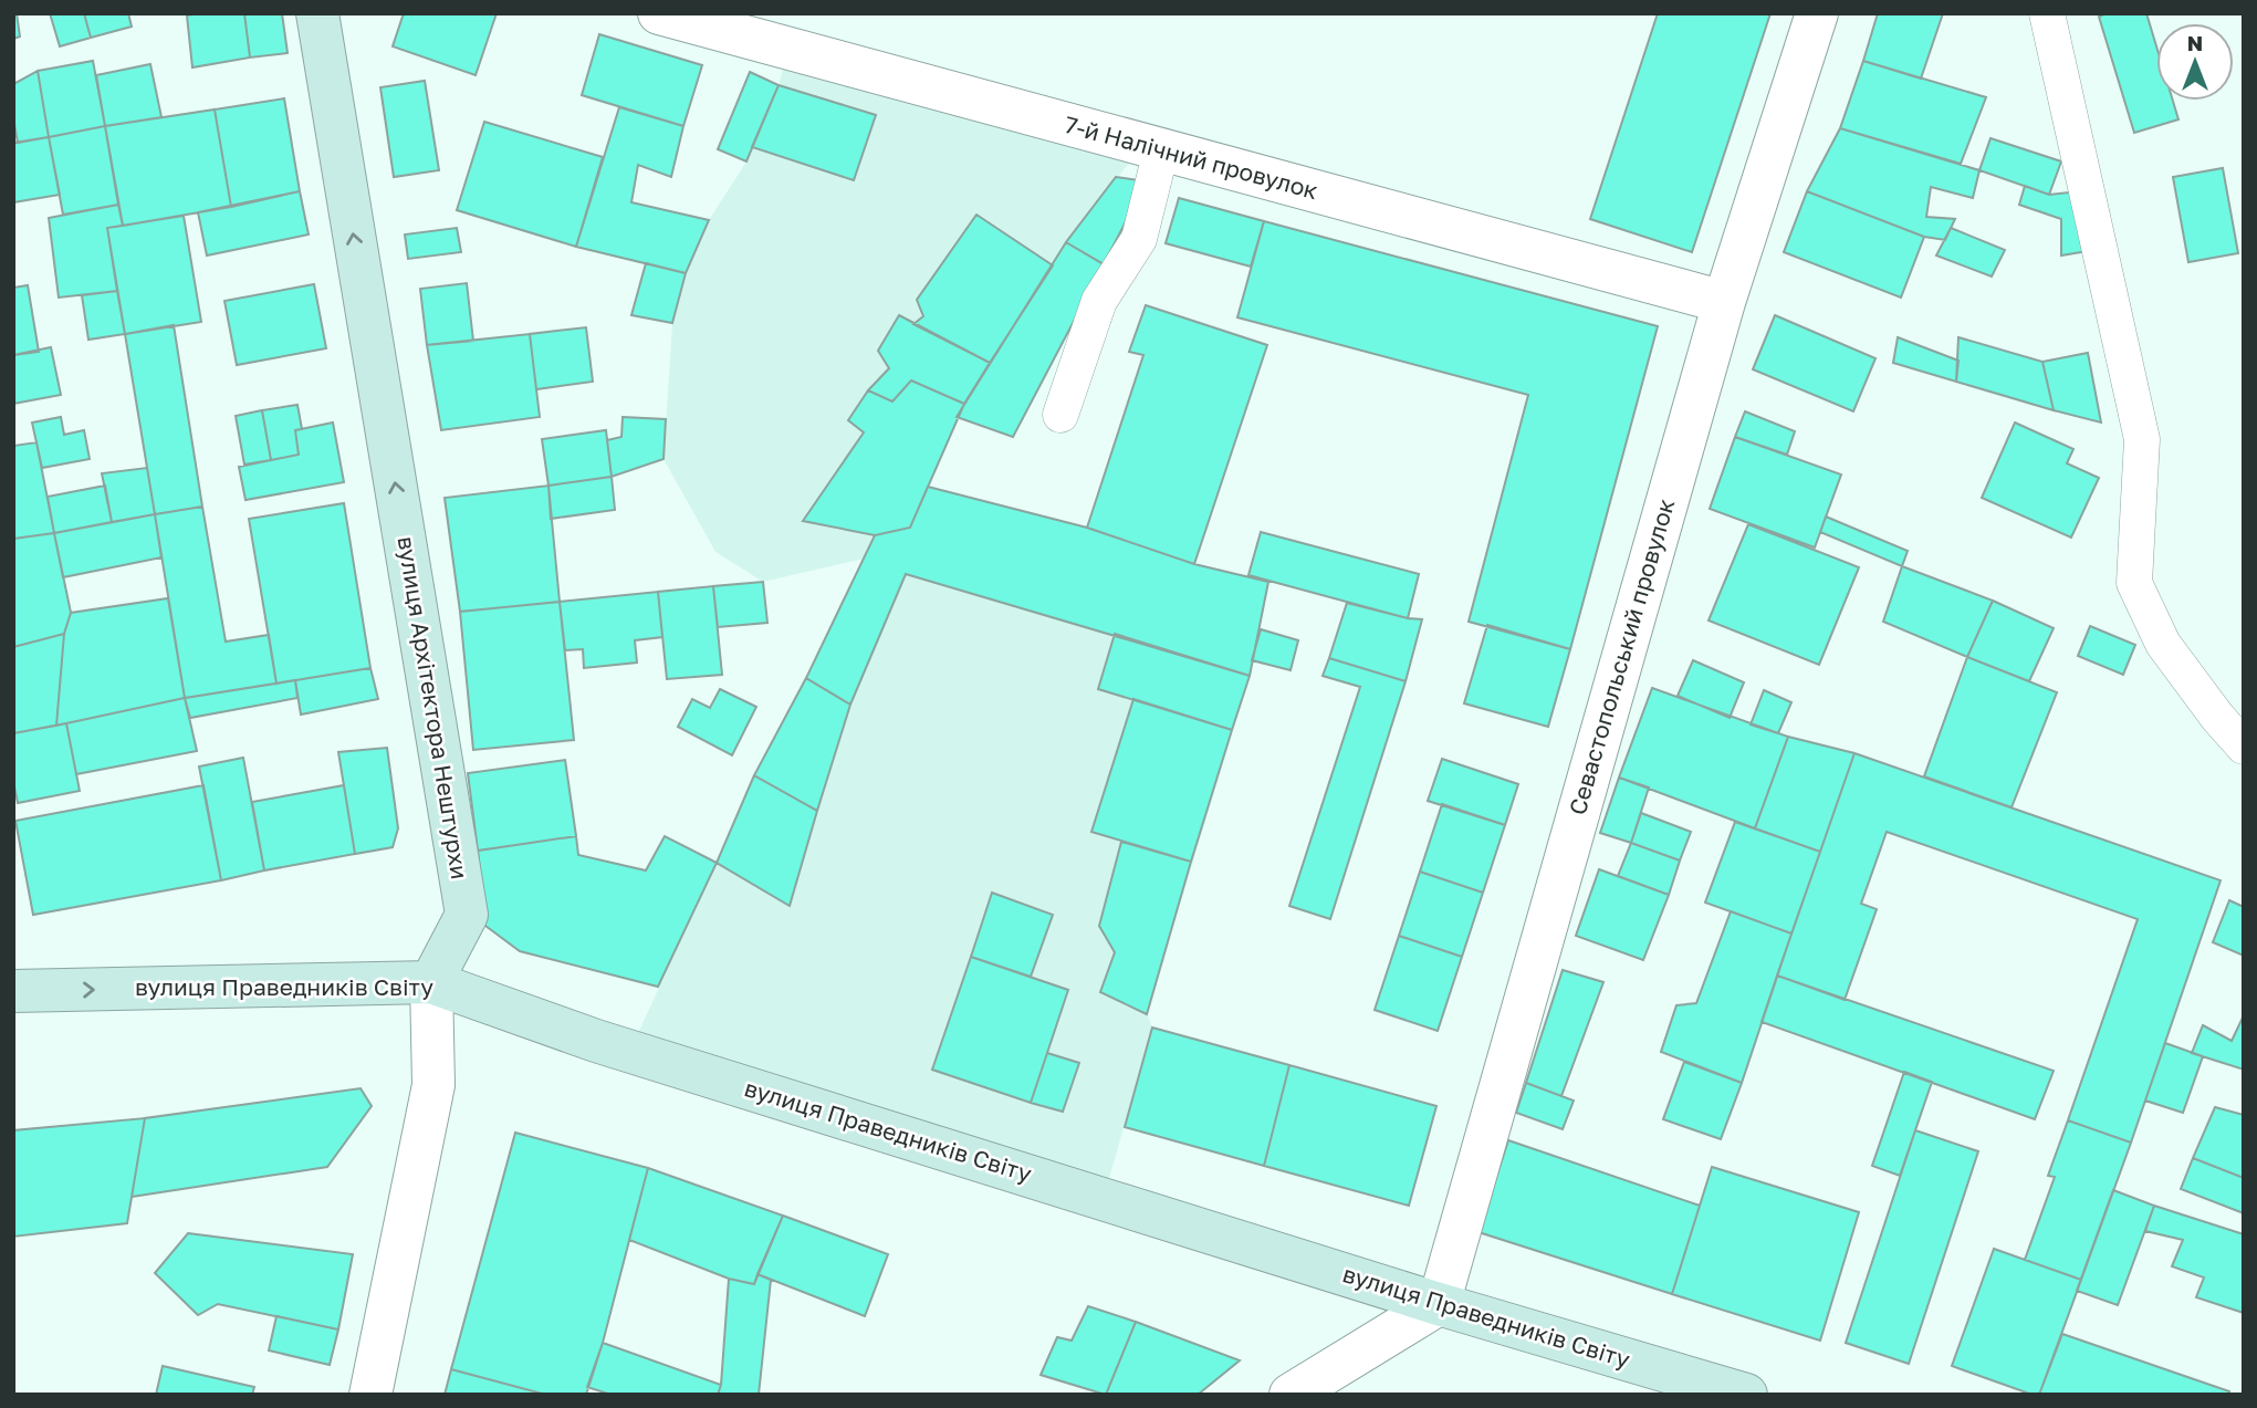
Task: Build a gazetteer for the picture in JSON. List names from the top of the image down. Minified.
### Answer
{"streets":{"main road":["вулиця Архітектора Нештурхи","вулиця Праведників Світу"],"street":["7-й Налічний провулок","Севастопольський провулок"]},"crossings":[["7-й Налічний провулок","Севастопольський провулок"],["Севастопольський провулок","вулиця Праведників Світу"],["вулиця Архітектора Нештурхи","вулиця Праведників Світу"]],"one_way":["вулиця Архітектора Нештурхи"],"north":"top"}
